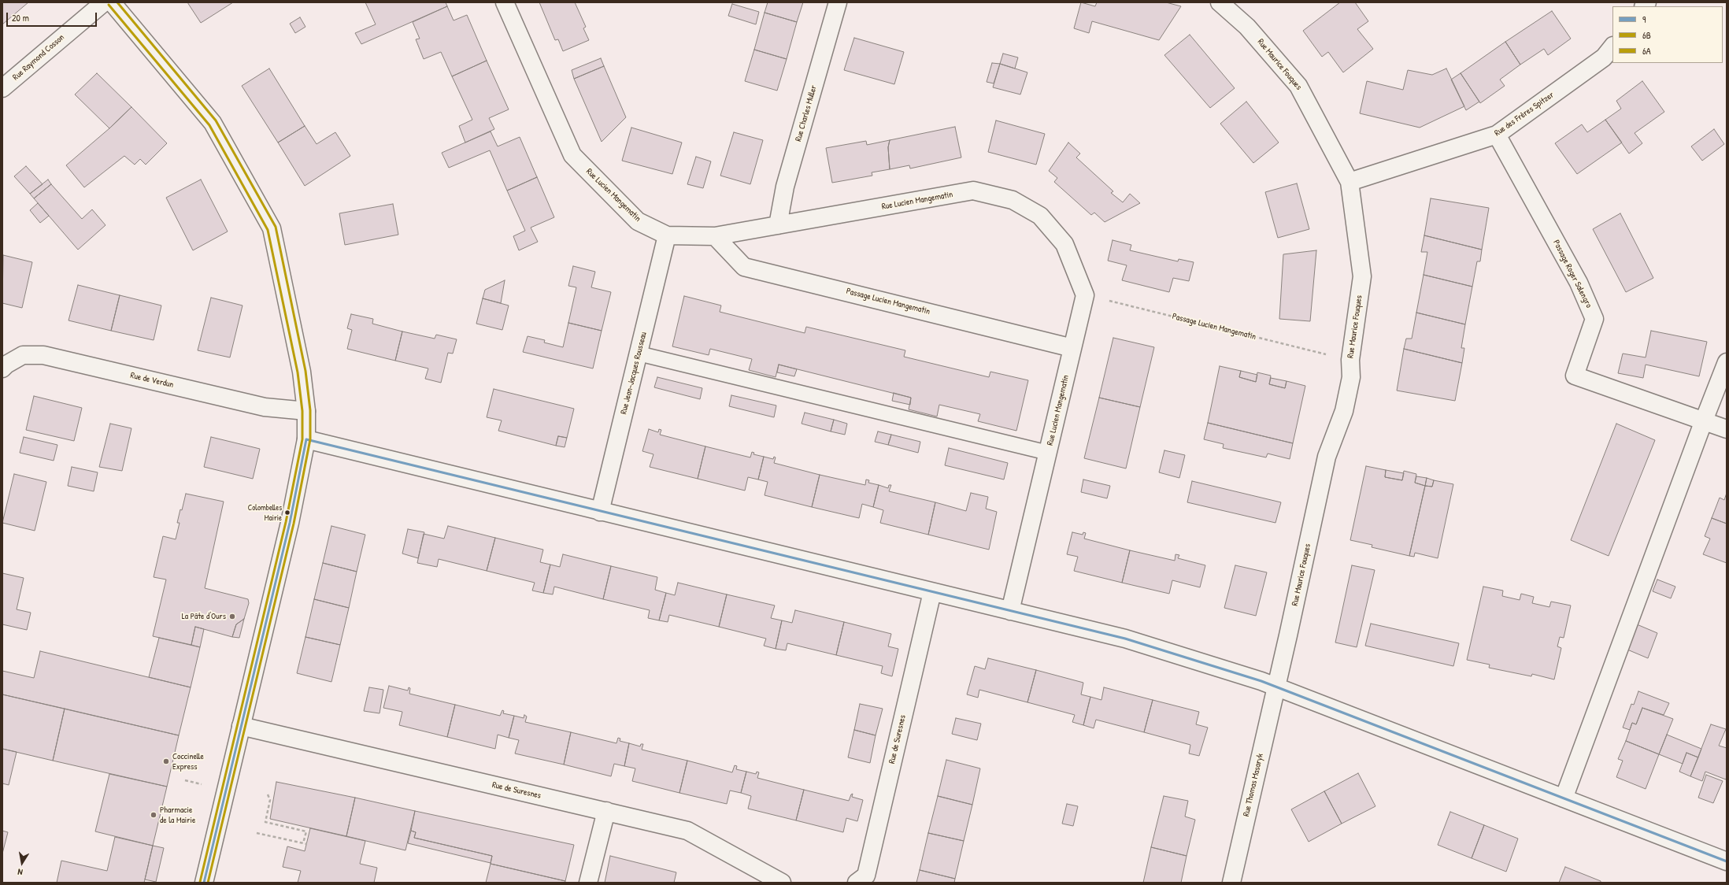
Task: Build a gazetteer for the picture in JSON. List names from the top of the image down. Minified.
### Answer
{"streets":{"street":["Rue Raymond Cosson","Rue Maurice Fouques","Rue Charles Muller","Rue des Frères Spitzer","Rue Lucien Mangematin","Passage Roger Salengro","Passage Lucien Mangematin","Rue Jean-Jacques Rousseau","Rue de Verdun","Rue de Suresnes","Rue Thomas Masaryk"]},"crossings":[["Rue Maurice Fouques","Rue des Frères Spitzer"],["Rue Maurice Fouques","Rue Thomas Masaryk"],["Rue Charles Muller","Rue Lucien Mangematin"],["Rue des Frères Spitzer","Passage Roger Salengro"],["Rue Lucien Mangematin","Passage Lucien Mangematin"],["Rue Lucien Mangematin","Rue Jean-Jacques Rousseau"]],"places":["Colombelles Mairie","La Pâte d'Ours","Coccinelle Express","Pharmacie de la Mairie"],"lines":["transit line 6A","transit line 6B","transit line 9"],"legend":["9","6B","6A"],"scale_bar":"20 m","north":"bottom"}
